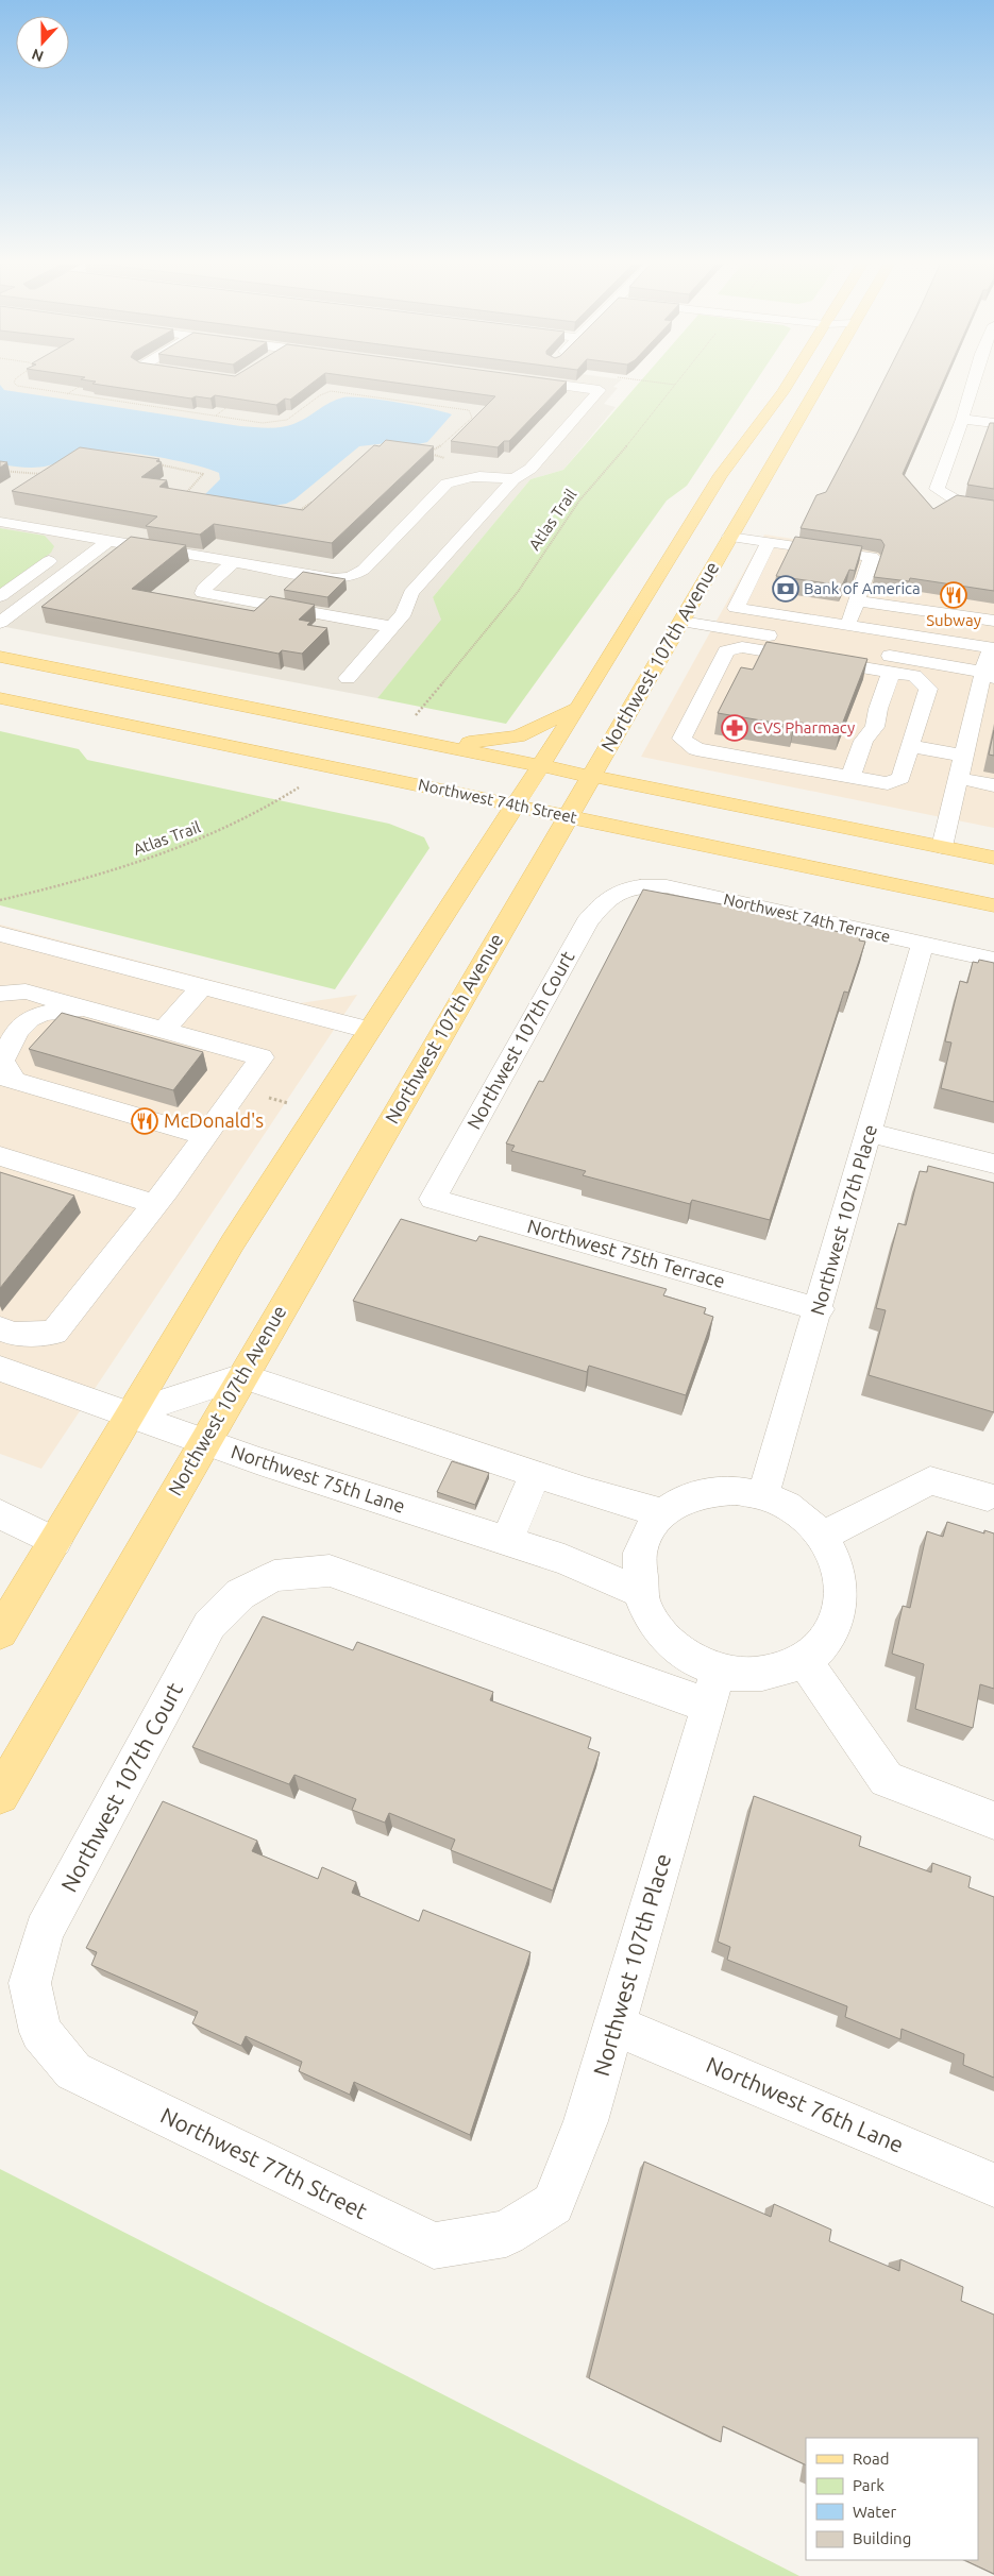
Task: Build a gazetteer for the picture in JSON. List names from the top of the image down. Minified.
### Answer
{"streets":{"main road":["Northwest 107th Avenue","Northwest 74th Street"],"street":["Northwest 74th Terrace","Northwest 107th Court","Northwest 107th Place","Northwest 75th Terrace","Northwest 75th Lane","Northwest 76th Lane","Northwest 77th Street"],"path":["Atlas Trail"]},"crossings":[["Atlas Trail","Northwest 74th Street"],["Northwest 107th Avenue","Northwest 74th Street"],["Northwest 107th Avenue","Northwest 75th Lane"],["Northwest 74th Terrace","Northwest 107th Court"],["Northwest 74th Terrace","Northwest 107th Place"],["Northwest 107th Court","Northwest 107th Place"],["Northwest 107th Court","Northwest 75th Terrace"],["Northwest 107th Court","Northwest 77th Street"],["Northwest 107th Place","Northwest 75th Terrace"],["Northwest 107th Place","Northwest 76th Lane"],["Northwest 107th Place","Northwest 77th Street"]],"places":{"bank":["Bank of America"],"restaurant":["Subway","McDonald's"],"pharmacy":["CVS Pharmacy"]},"legend":["Road","Park","Water","Building"],"north":"bottom"}
